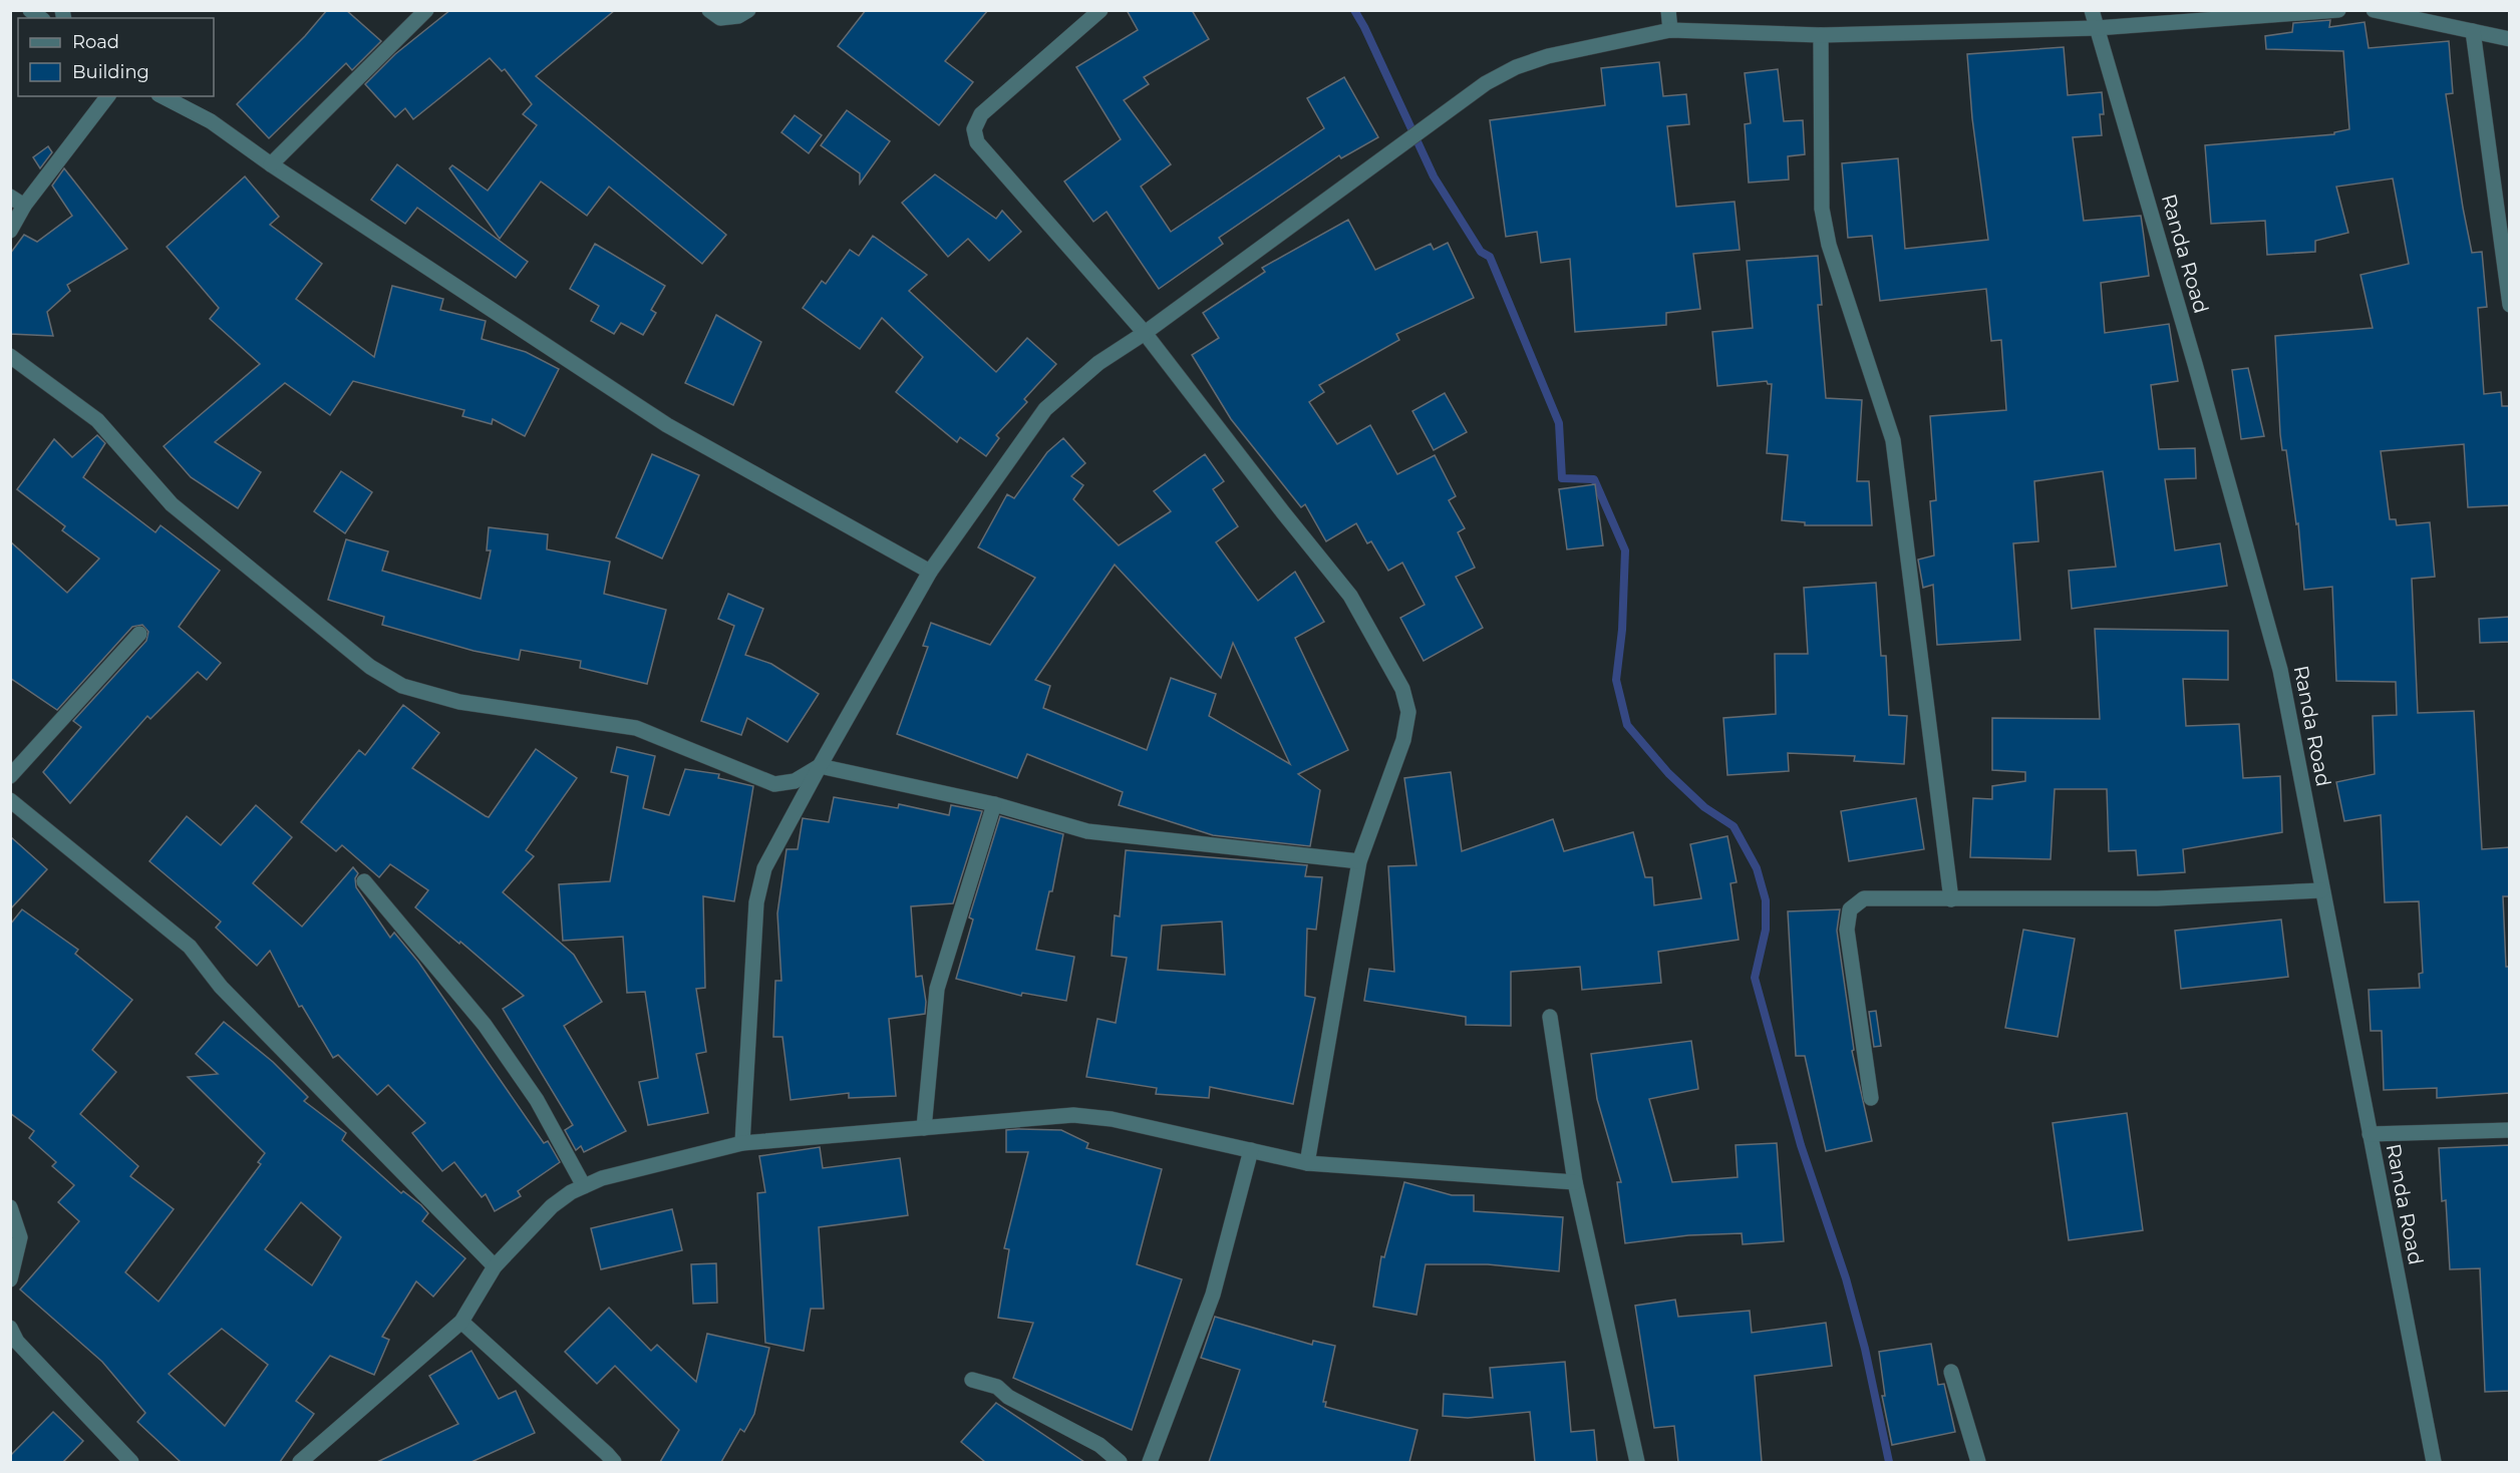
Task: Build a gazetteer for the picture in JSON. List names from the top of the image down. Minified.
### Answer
{"streets":{"street":["Randa Road"]},"legend":["Road","Building"]}
